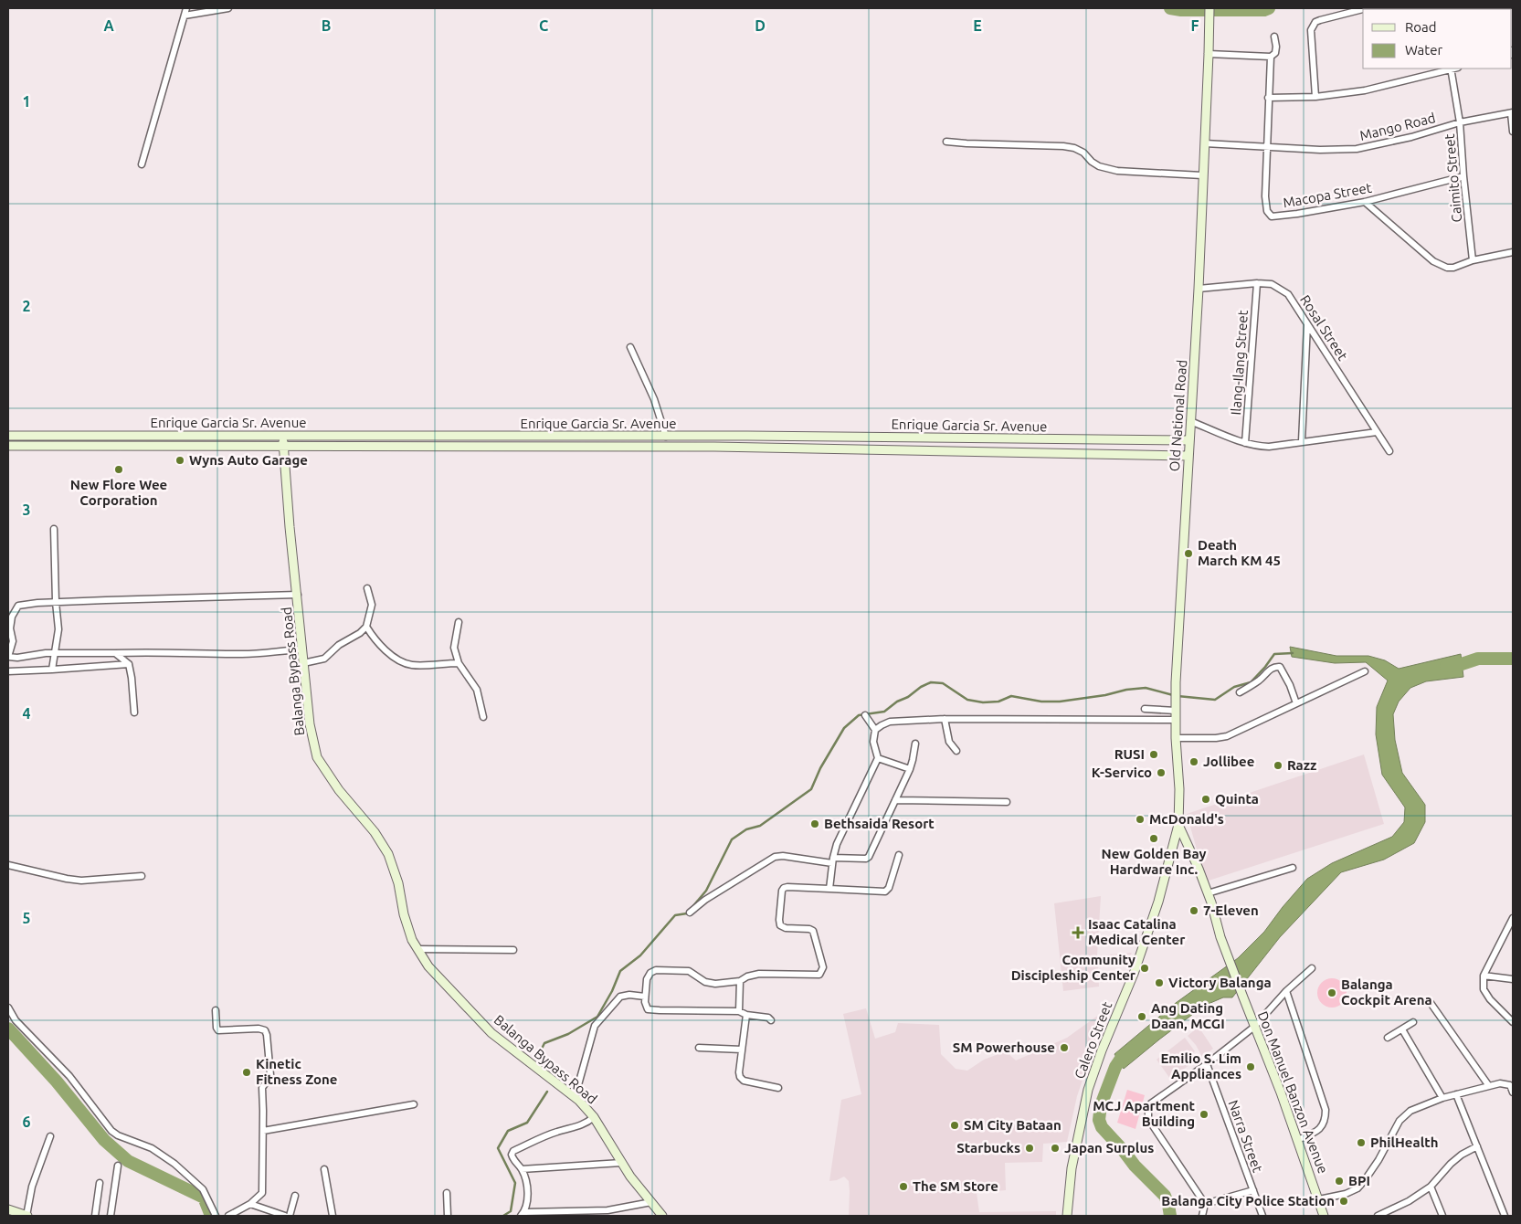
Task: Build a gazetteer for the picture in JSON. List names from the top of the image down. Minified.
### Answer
{"streets":{"main road":["Old National Road","Enrique Garcia Sr. Avenue","Balanga Bypass Road","Calero Street","Don Manuel Banzon Avenue"],"street":["Mango Road","Caimito Street","Macopa Street","Rosal Street","Ilang-Ilang Street","Narra Street"]},"crossings":[["Mango Road","Caimito Street"],["Mango Road","Macopa Street"],["Mango Road","Old National Road"],["Caimito Street","Macopa Street"],["Rosal Street","Ilang-Ilang Street"],["Rosal Street","Old National Road"],["Old National Road","Enrique Garcia Sr. Avenue"],["Old National Road","Calero Street"],["Old National Road","Don Manuel Banzon Avenue"],["Enrique Garcia Sr. Avenue","Balanga Bypass Road"],["Calero Street","Don Manuel Banzon Avenue"]],"places":{"other":["Wyns Auto Garage","New Flore Wee Corporation","Death March KM 45","RUSI","Jollibee","Razz","K-Servico","Quinta","McDonald's","Bethsaida Resort","New Golden Bay Hardware Inc.","7-Eleven","Community Discipleship Center","Victory Balanga","Balanga Cockpit Arena","Ang Dating Daan, MCGI","SM Powerhouse","Emilio S. Lim Appliances","Kinetic Fitness Zone","MCJ Apartment Building","SM City Bataan","PhilHealth","Starbucks","Japan Surplus","BPI","The SM Store","Balanga City Police Station"],"health":["Isaac Catalina Medical Center"]},"legend":["Road","Water"],"grid":{"columns":["A","B","C","D","E","F"],"rows":["1","2","3","4","5","6"]}}
